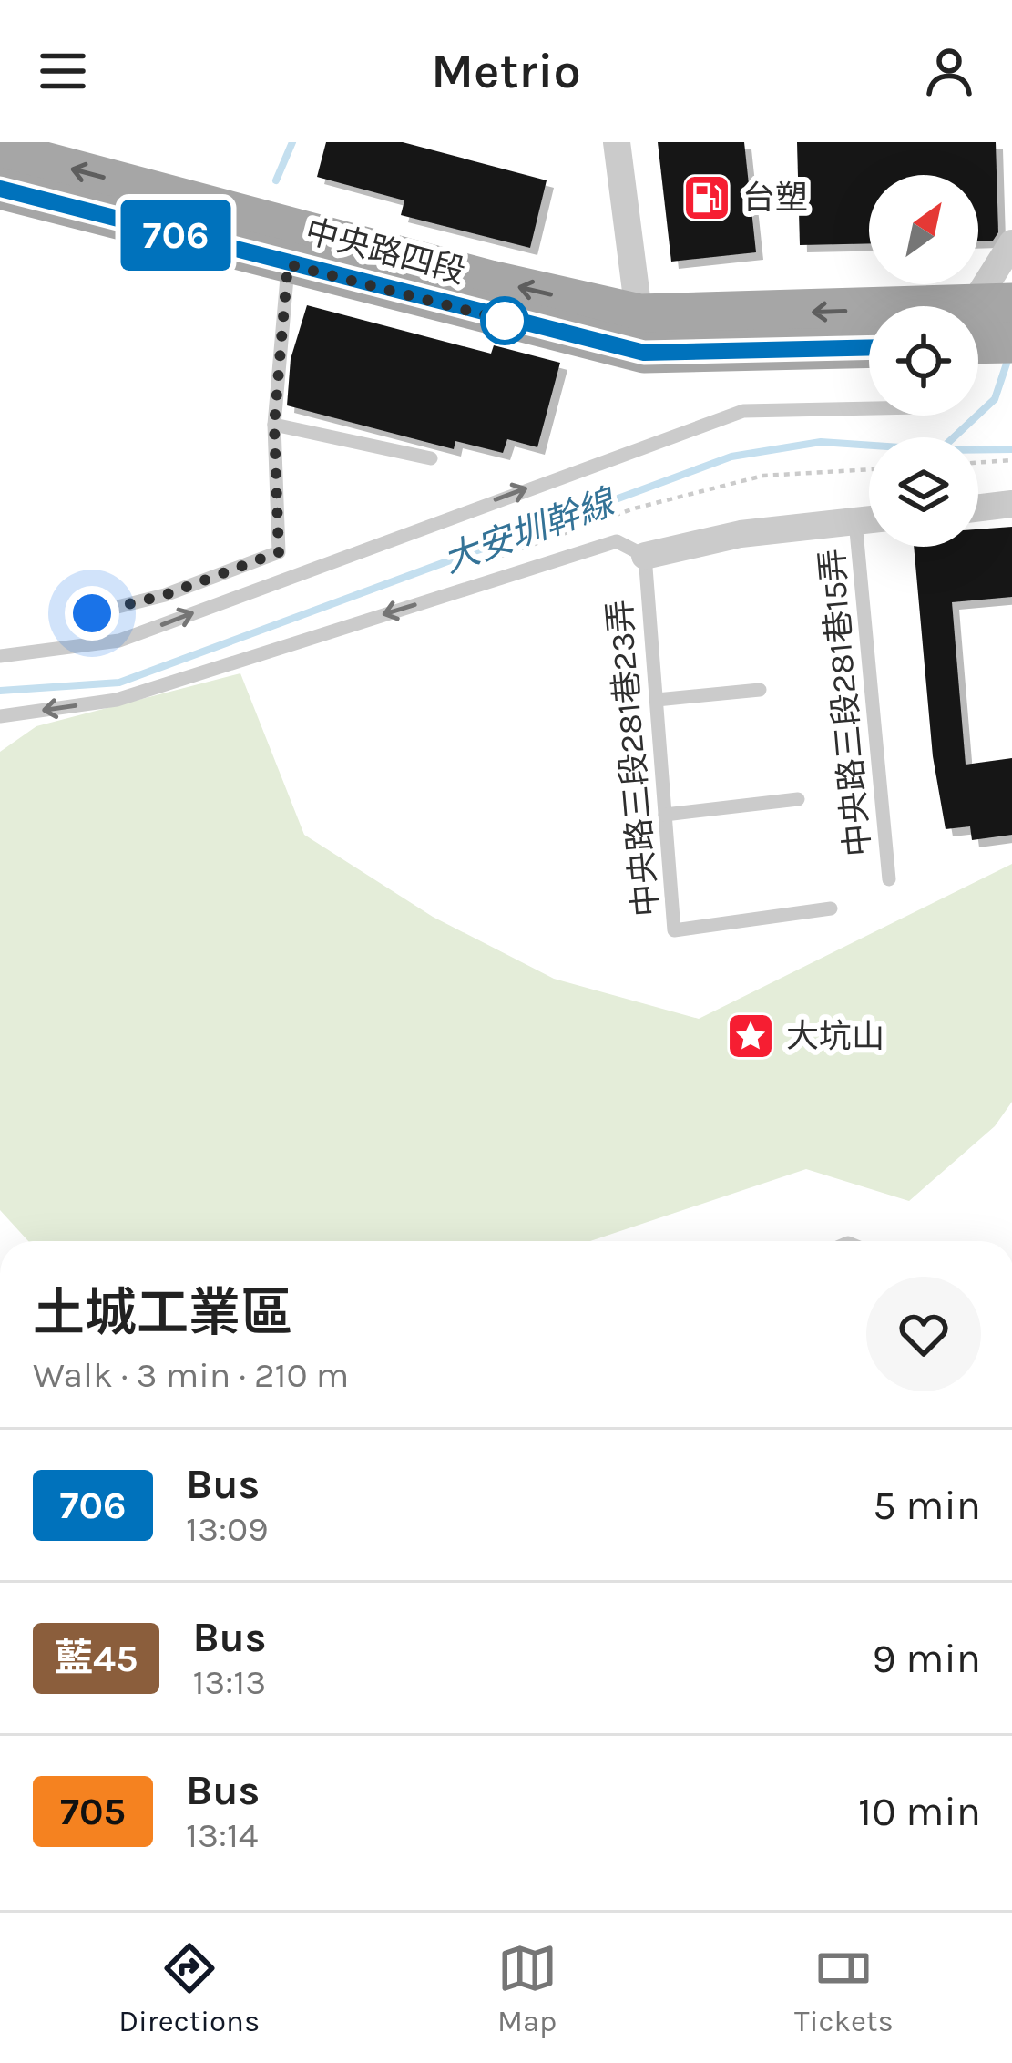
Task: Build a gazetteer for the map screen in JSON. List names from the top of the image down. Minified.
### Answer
{"streets":{"main road":["中央路四段"],"lane":["中央路三段281巷15弄","中央路三段281巷23弄"]},"water":["大安圳幹線"],"places":{"fuel station":["台塑"],"place":["大坑山"]},"lines":["bus line 706"],"north":"top right","page":{"header":"Metrio","on_map":"706","heading":["土城工業區","Walk · 3 min · 210 m"],"list":[{"mark":"706","name":"Bus","note":"13:09","value":"5 min"},{"mark":"藍45","name":"Bus","note":"13:13","value":"9 min"},{"mark":"705","name":"Bus","note":"13:14","value":"10 min"}],"tabs":["Directions","Map","Tickets"]}}
